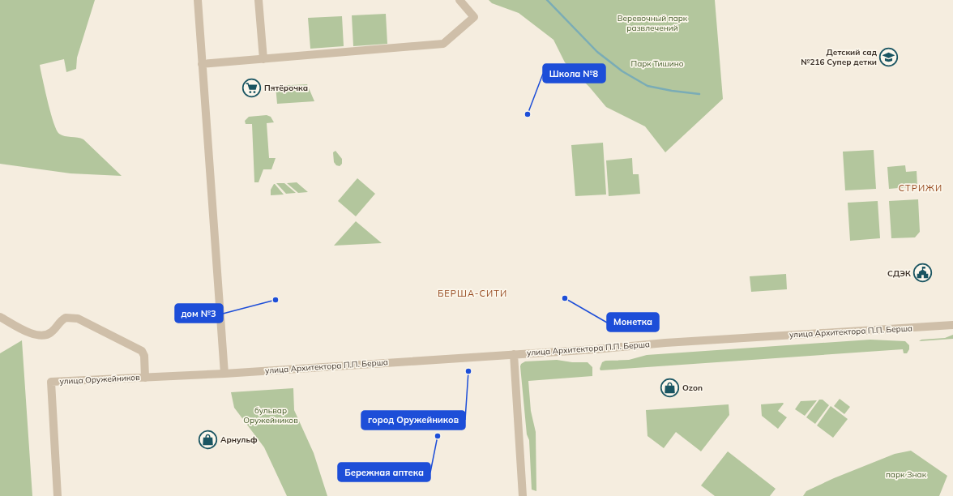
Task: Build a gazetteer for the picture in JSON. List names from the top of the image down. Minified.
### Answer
{"streets":{"street":["улица Архитектора П.П. Берша","улица Оружейников"]},"crossings":[["улица Архитектора П.П. Берша","улица Оружейников"]],"districts":["СТРИЖИ","БЕРША-СИТИ"],"parks":["Веревочный парк развлечений","Парк Тишино","бульвар Оружейников","парк Знак"],"places":{"school or university":["Детский сад №216 Супер детки"],"supermarket":["Пятёрочка"],"other":["Школа №8","Монетка","дом №3","город Оружейников","Бережная аптека"],"public building":["СДЭК"],"shop":["Ozon","Арнульф"]}}
